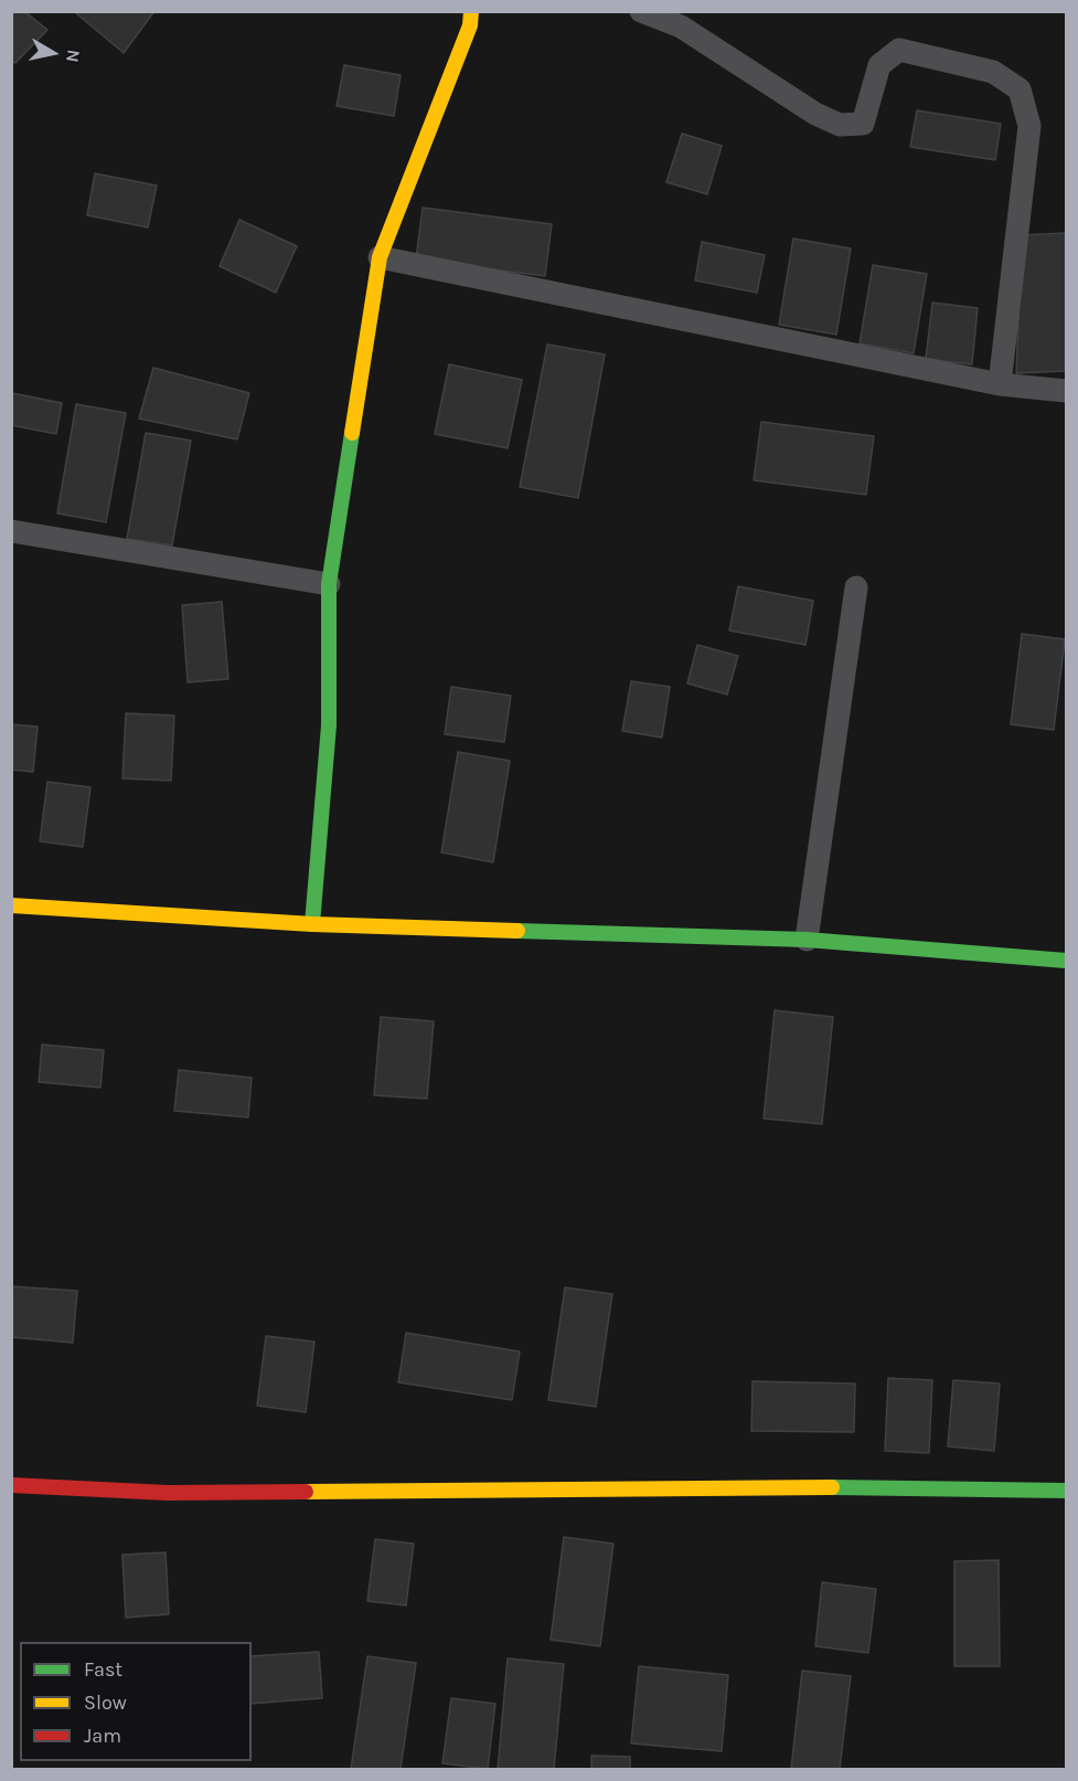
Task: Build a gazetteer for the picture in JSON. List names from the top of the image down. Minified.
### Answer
{"legend":["Fast","Slow","Jam"],"north":"right"}
